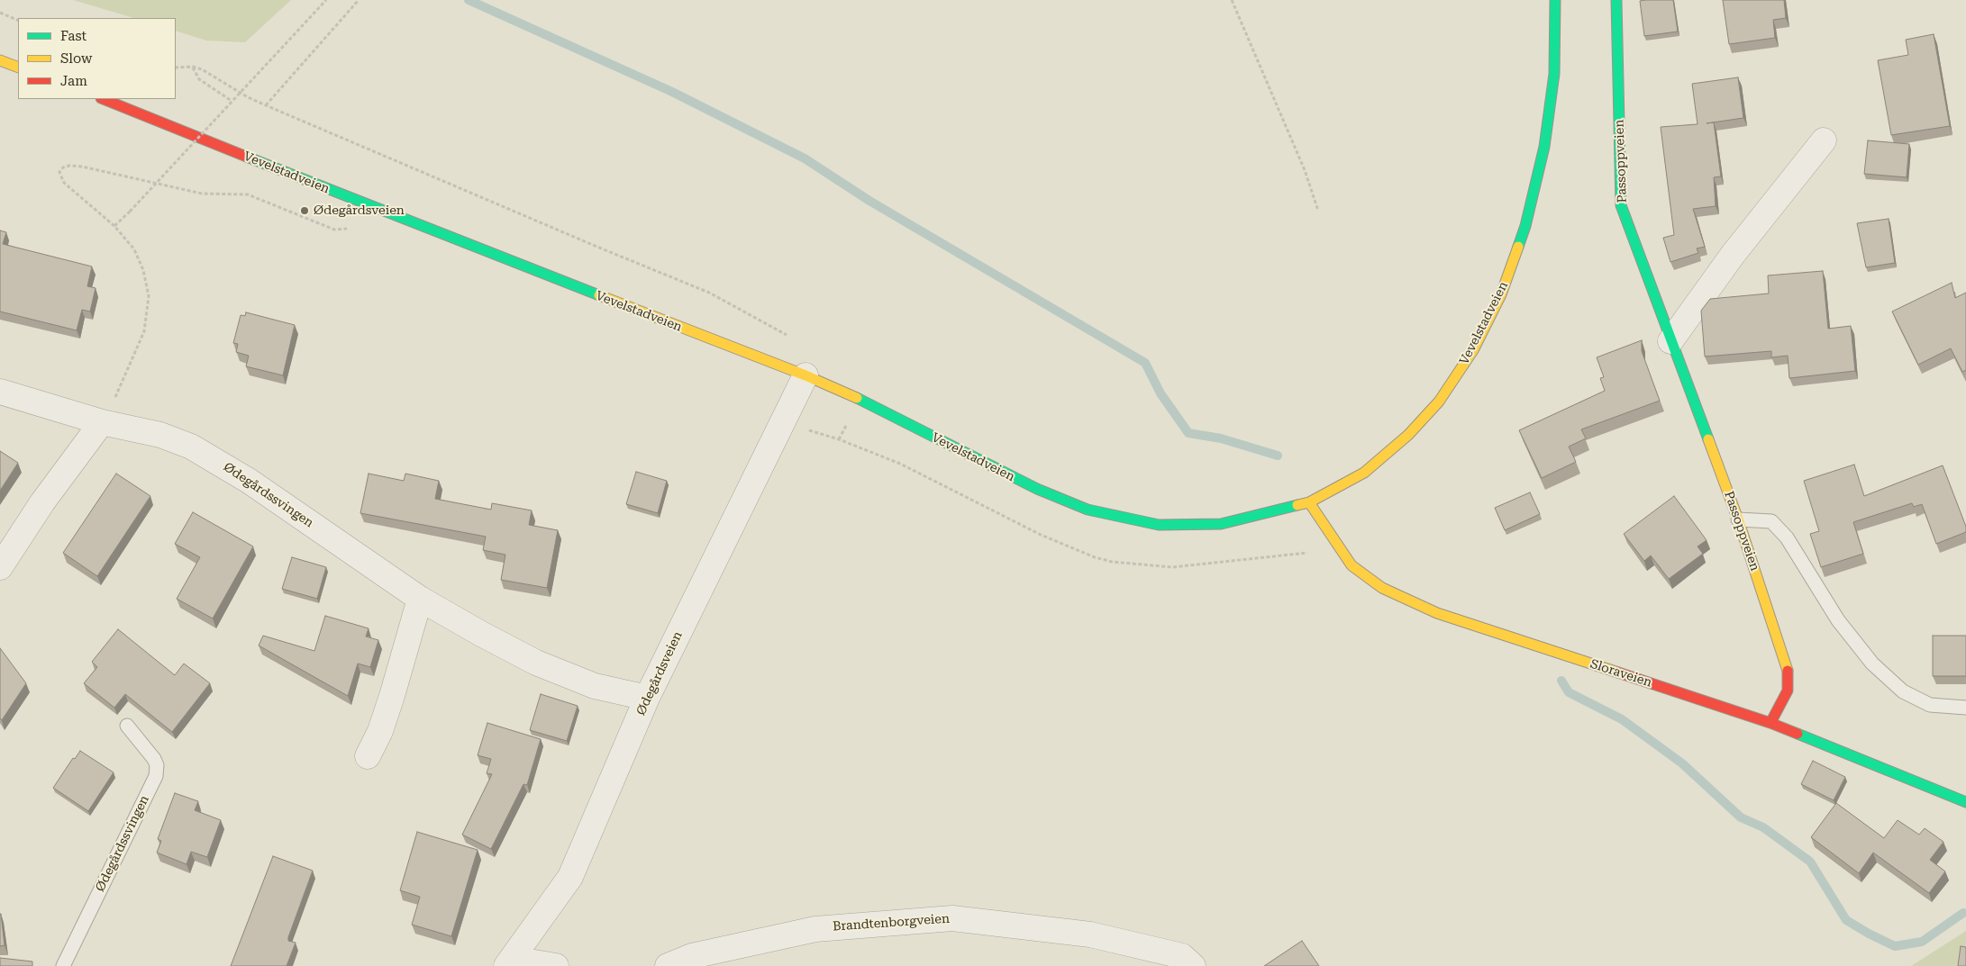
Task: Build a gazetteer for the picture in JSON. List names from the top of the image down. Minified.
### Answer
{"streets":{"main road":["Passoppveien","Vevelstadveien","Sloraveien"],"street":["Ødegårdssvingen","Ødegårdsveien","Brandtenborgveien"]},"crossings":[["Passoppveien","Sloraveien"],["Vevelstadveien","Ødegårdsveien"],["Vevelstadveien","Sloraveien"],["Ødegårdssvingen","Ødegårdsveien"]],"places":["Ødegårdsveien"],"legend":["Fast","Slow","Jam"]}
